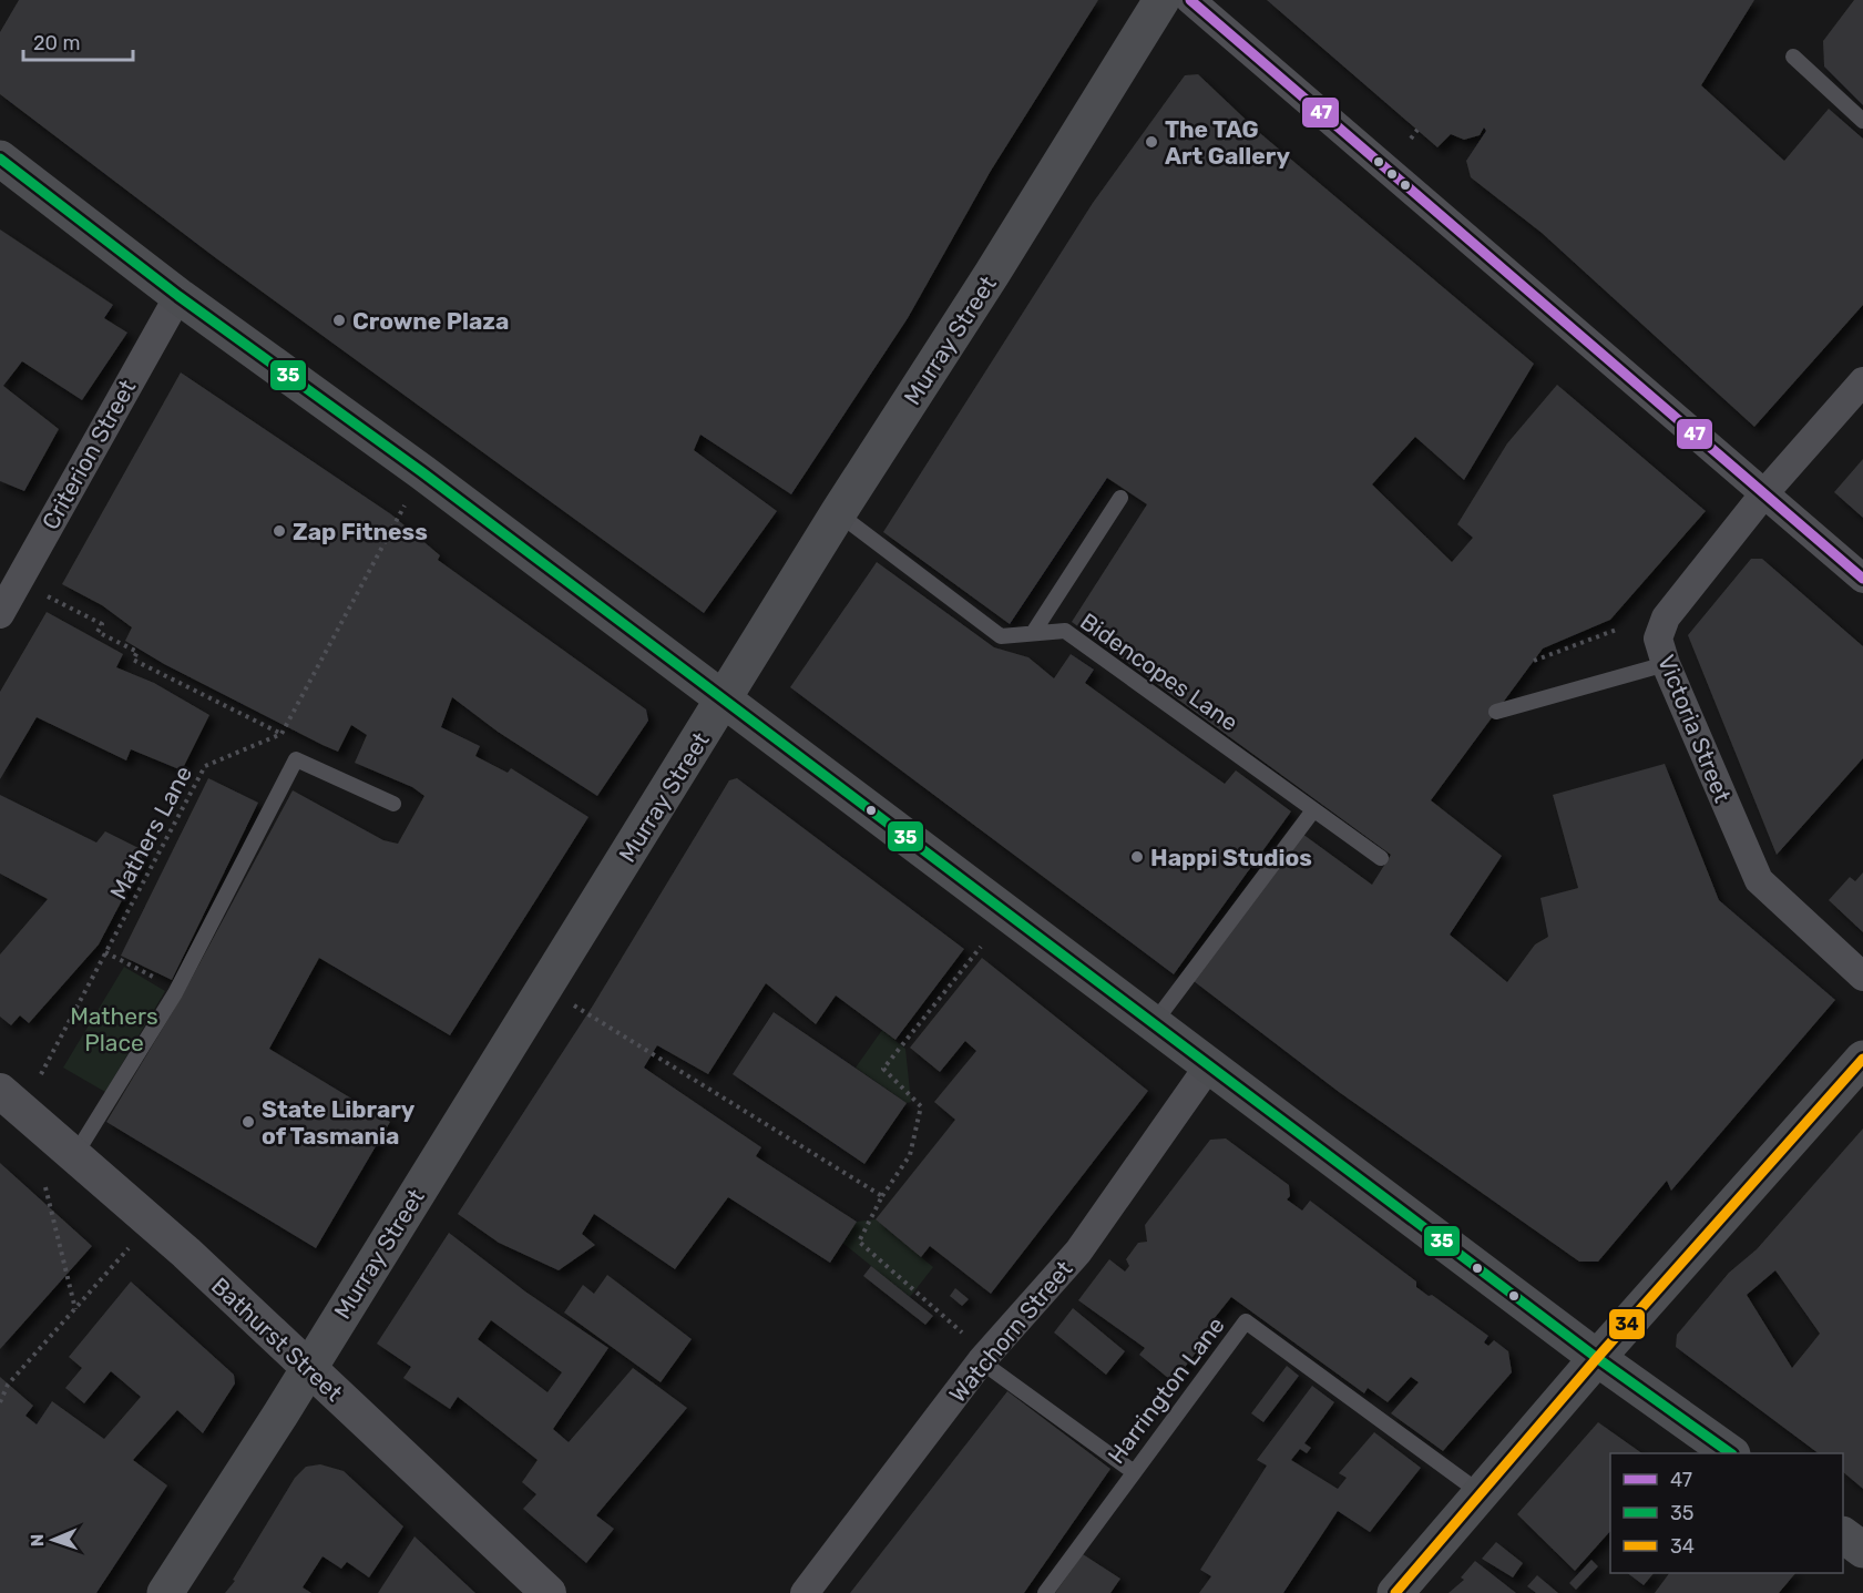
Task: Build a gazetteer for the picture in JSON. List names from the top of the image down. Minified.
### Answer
{"streets":{"main road":["Murray Street"],"street":["Criterion Street","Victoria Street","Watchorn Street","Bathurst Street"],"lane":["Bidencopes Lane","Harrington Lane"],"path":["Mathers Lane"]},"crossings":[["Murray Street","Bidencopes Lane"],["Murray Street","Bathurst Street"]],"parks":["Mathers Place"],"places":["The TAG Art Gallery","Crowne Plaza","Zap Fitness","Happi Studios","State Library of Tasmania"],"lines":["transit line 47","transit line 35","transit line 34"],"legend":["47","35","34"],"scale_bar":"20 m","north":"left"}
